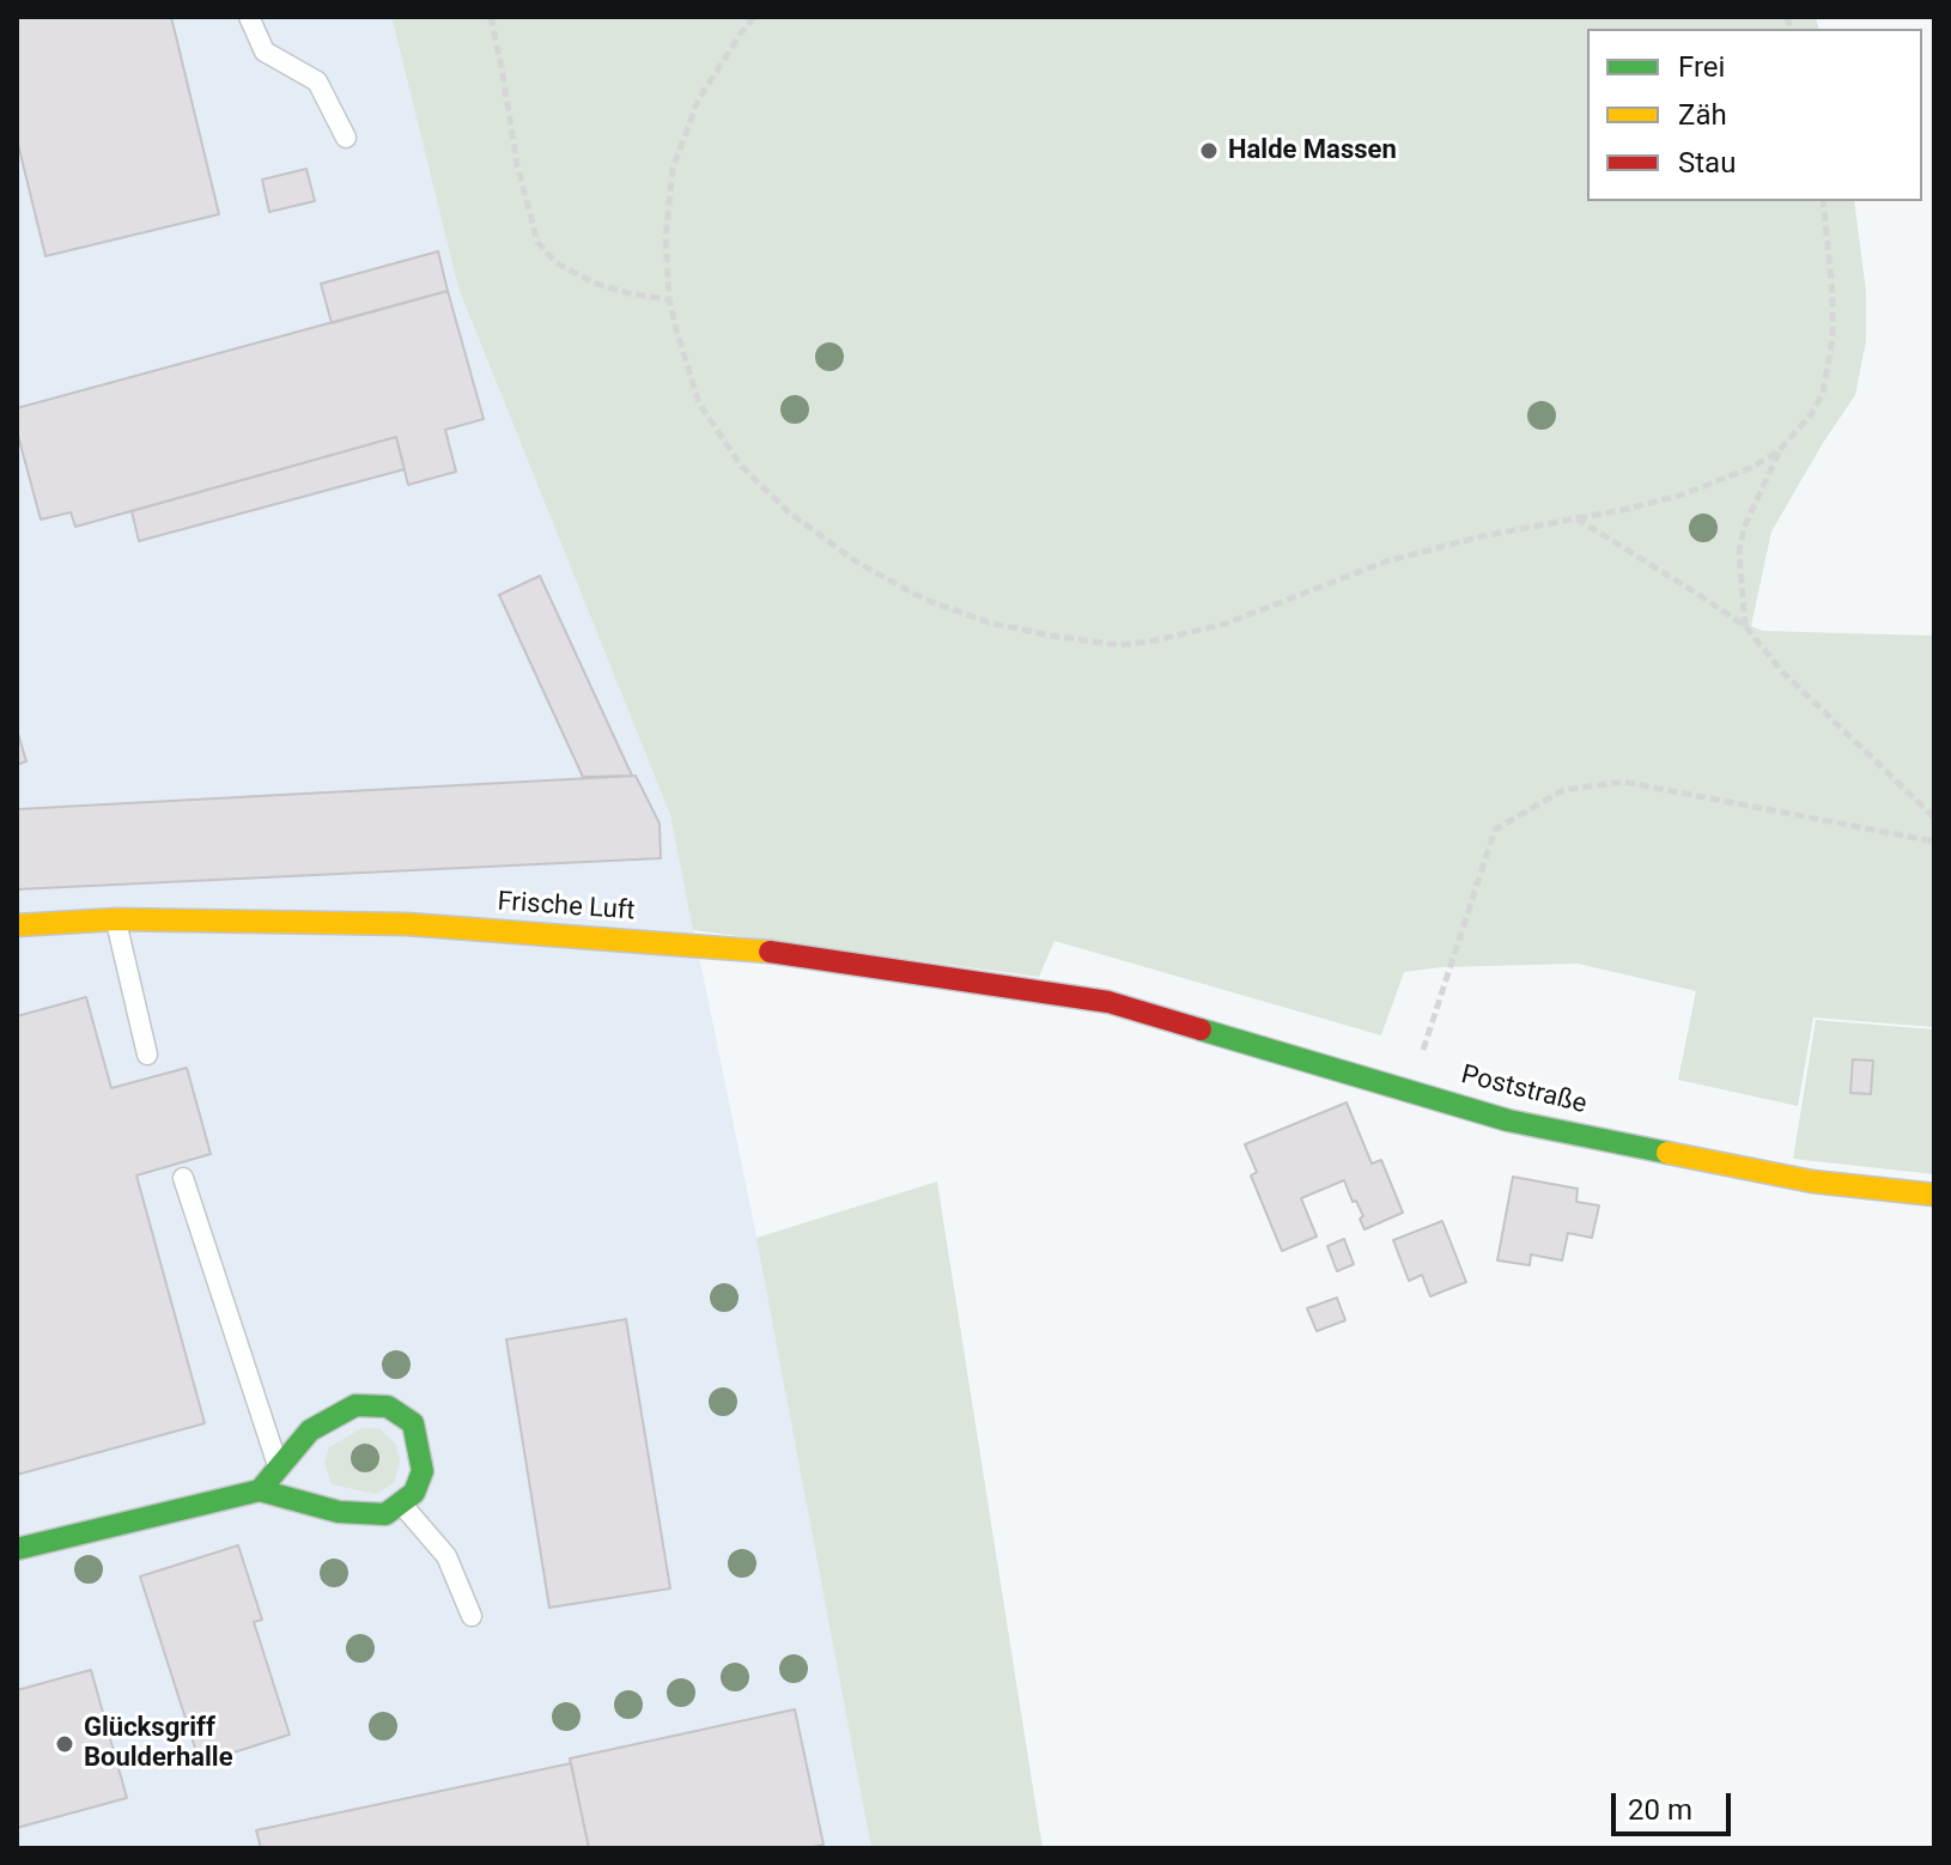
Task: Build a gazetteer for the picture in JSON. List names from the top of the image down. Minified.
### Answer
{"streets":{"street":["Frische Luft","Poststraße"]},"crossings":[["Frische Luft","Poststraße"]],"places":["Halde Massen","Glücksgriff Boulderhalle"],"legend":["Frei","Zäh","Stau"],"scale_bar":"20 m"}
